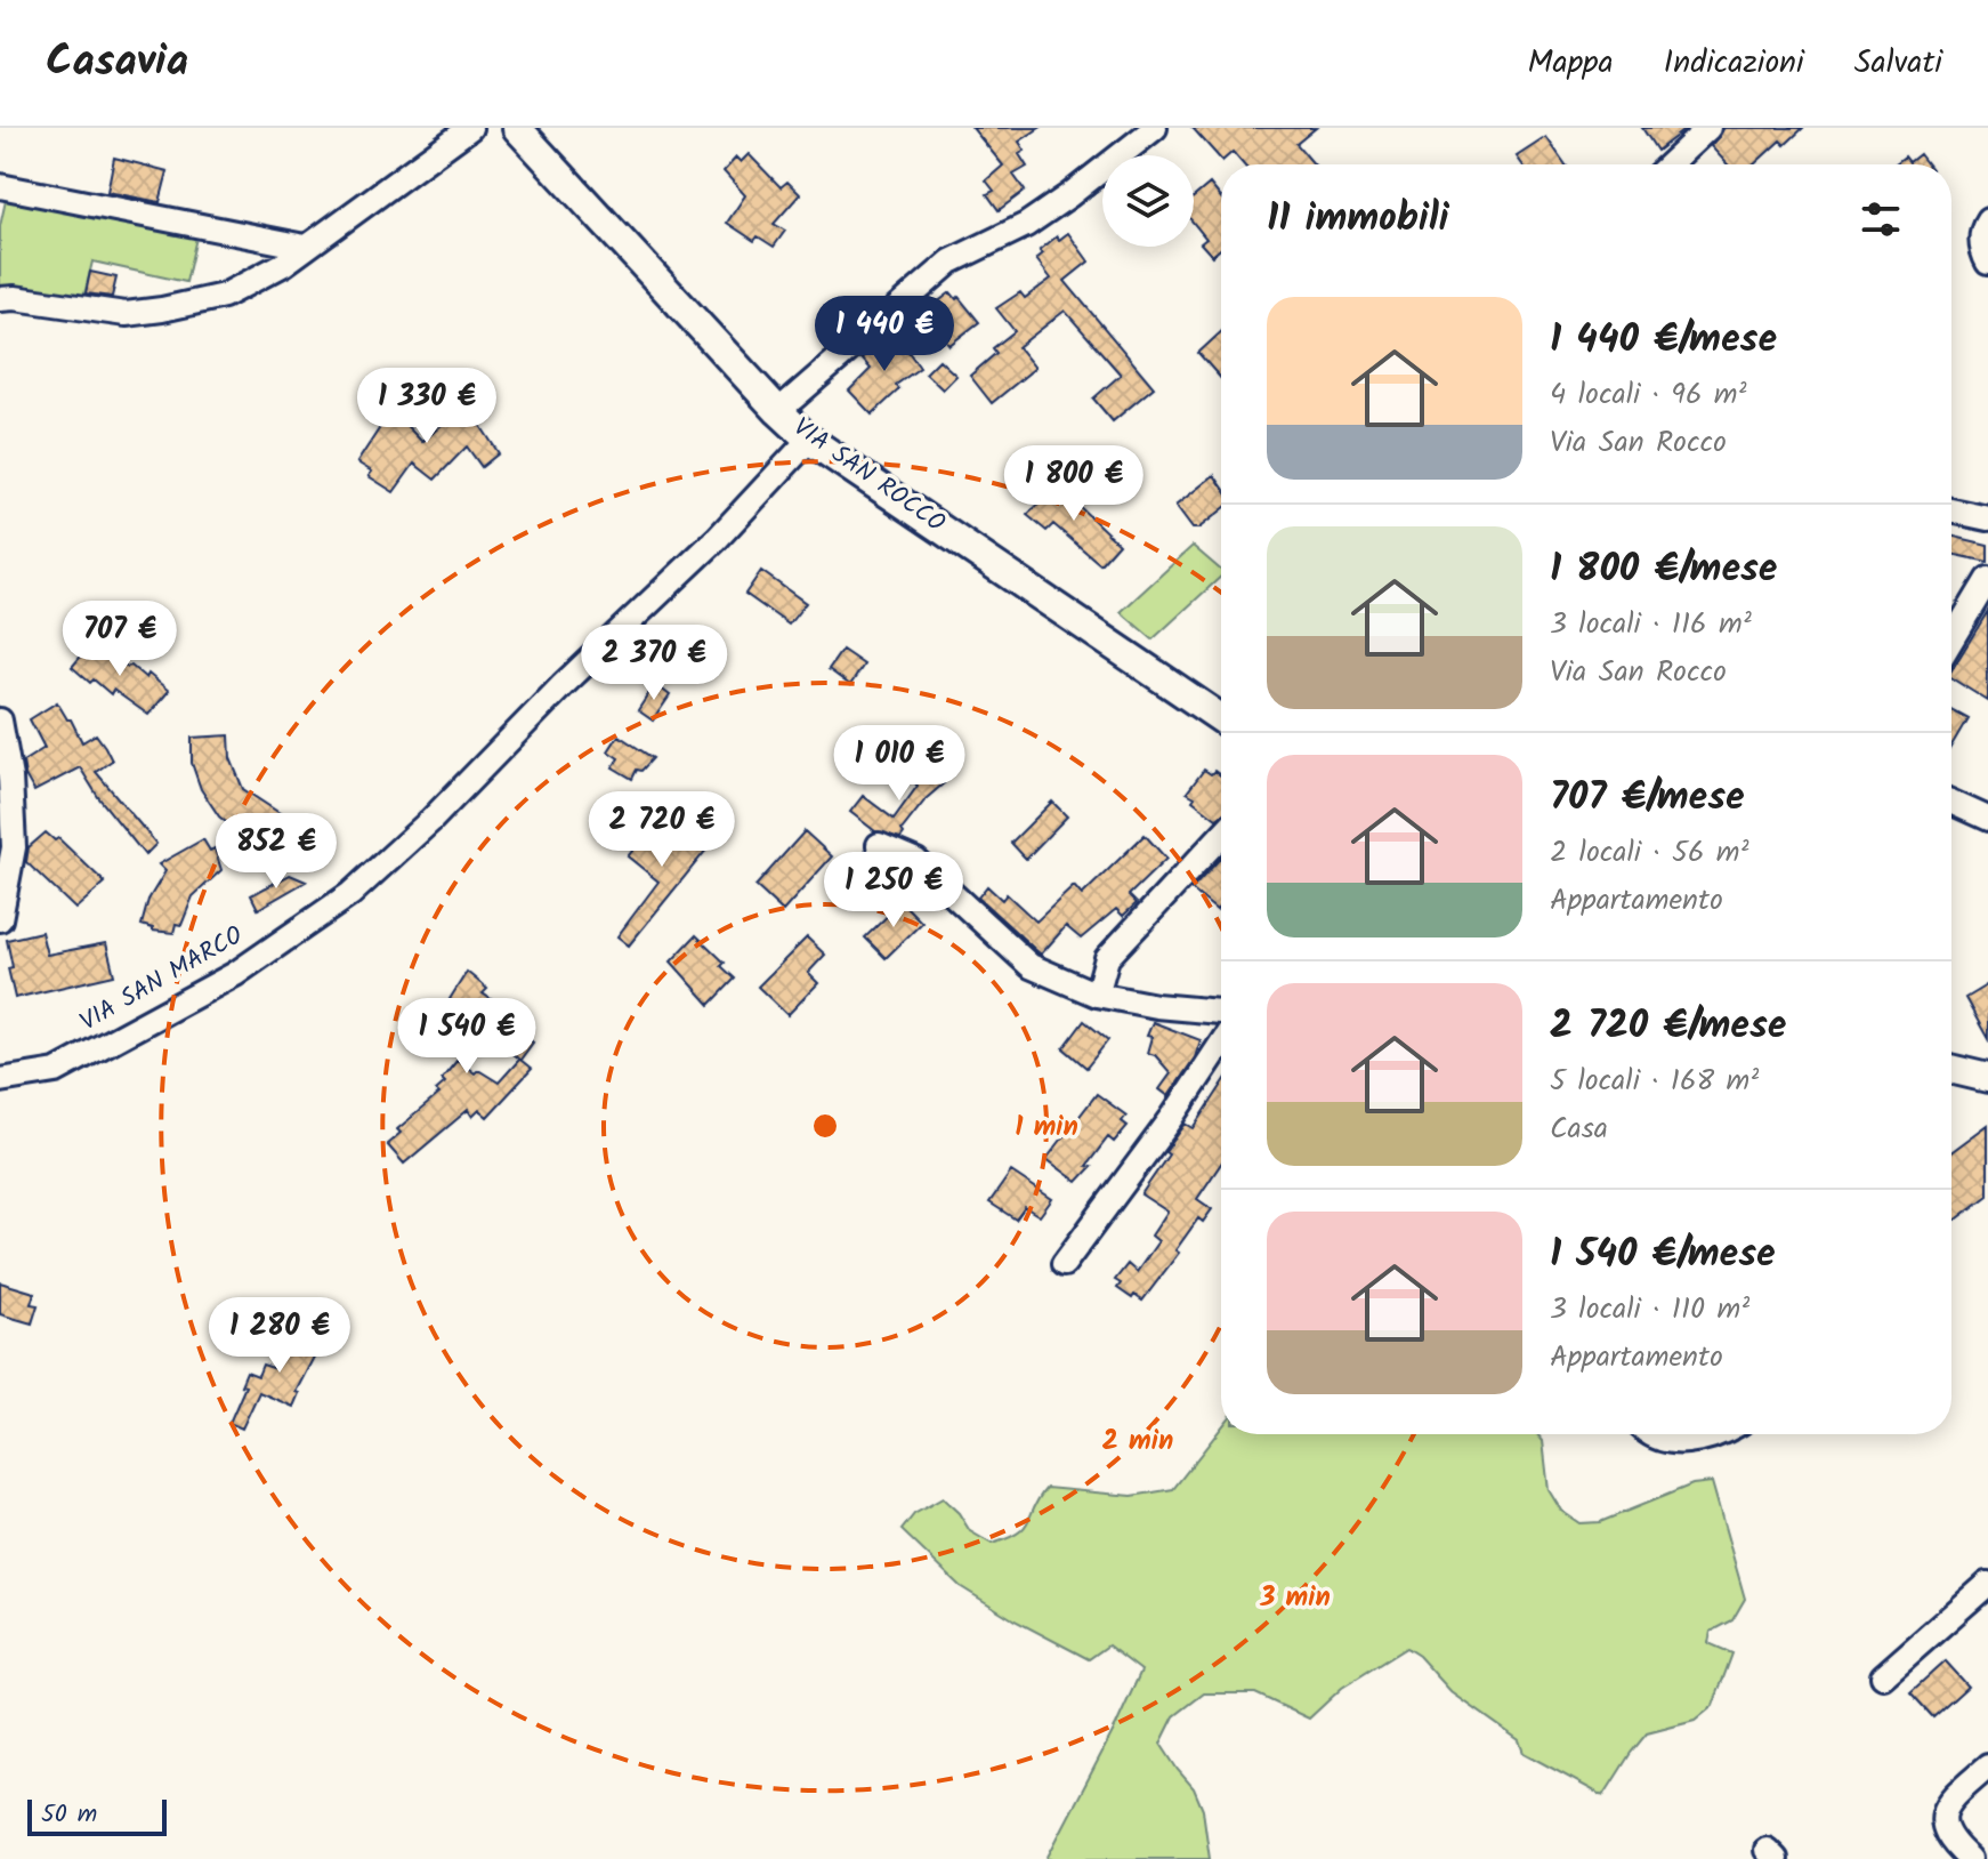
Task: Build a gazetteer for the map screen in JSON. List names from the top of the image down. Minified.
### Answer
{"streets":{"street":["VIA SAN ROCCO","VIA SAN MARCO"]},"crossings":[["VIA SAN ROCCO","VIA SAN MARCO"]],"scale_bar":"50 m","page":{"header":"Casavia","nav":["Mappa","Indicazioni","Salvati"],"heading":"11 immobili","list":[{"name":"1 440 €/mese","note":"4 locali · 96 m² · Via San Rocco"},{"name":"1 800 €/mese","note":"3 locali · 116 m² · Via San Rocco"},{"name":"707 €/mese","note":"2 locali · 56 m² · Appartamento"},{"name":"2 720 €/mese","note":"5 locali · 168 m² · Casa"},{"name":"1 540 €/mese","note":"3 locali · 110 m² · Appartamento"}],"price":["1 440 €","1 330 €","1 800 €","707 €","2 370 €","1 010 €","2 720 €","852 €","1 250 €","1 540 €","1 280 €"],"scale":"50 m"},"rings":["1 min","2 min","3 min"]}
